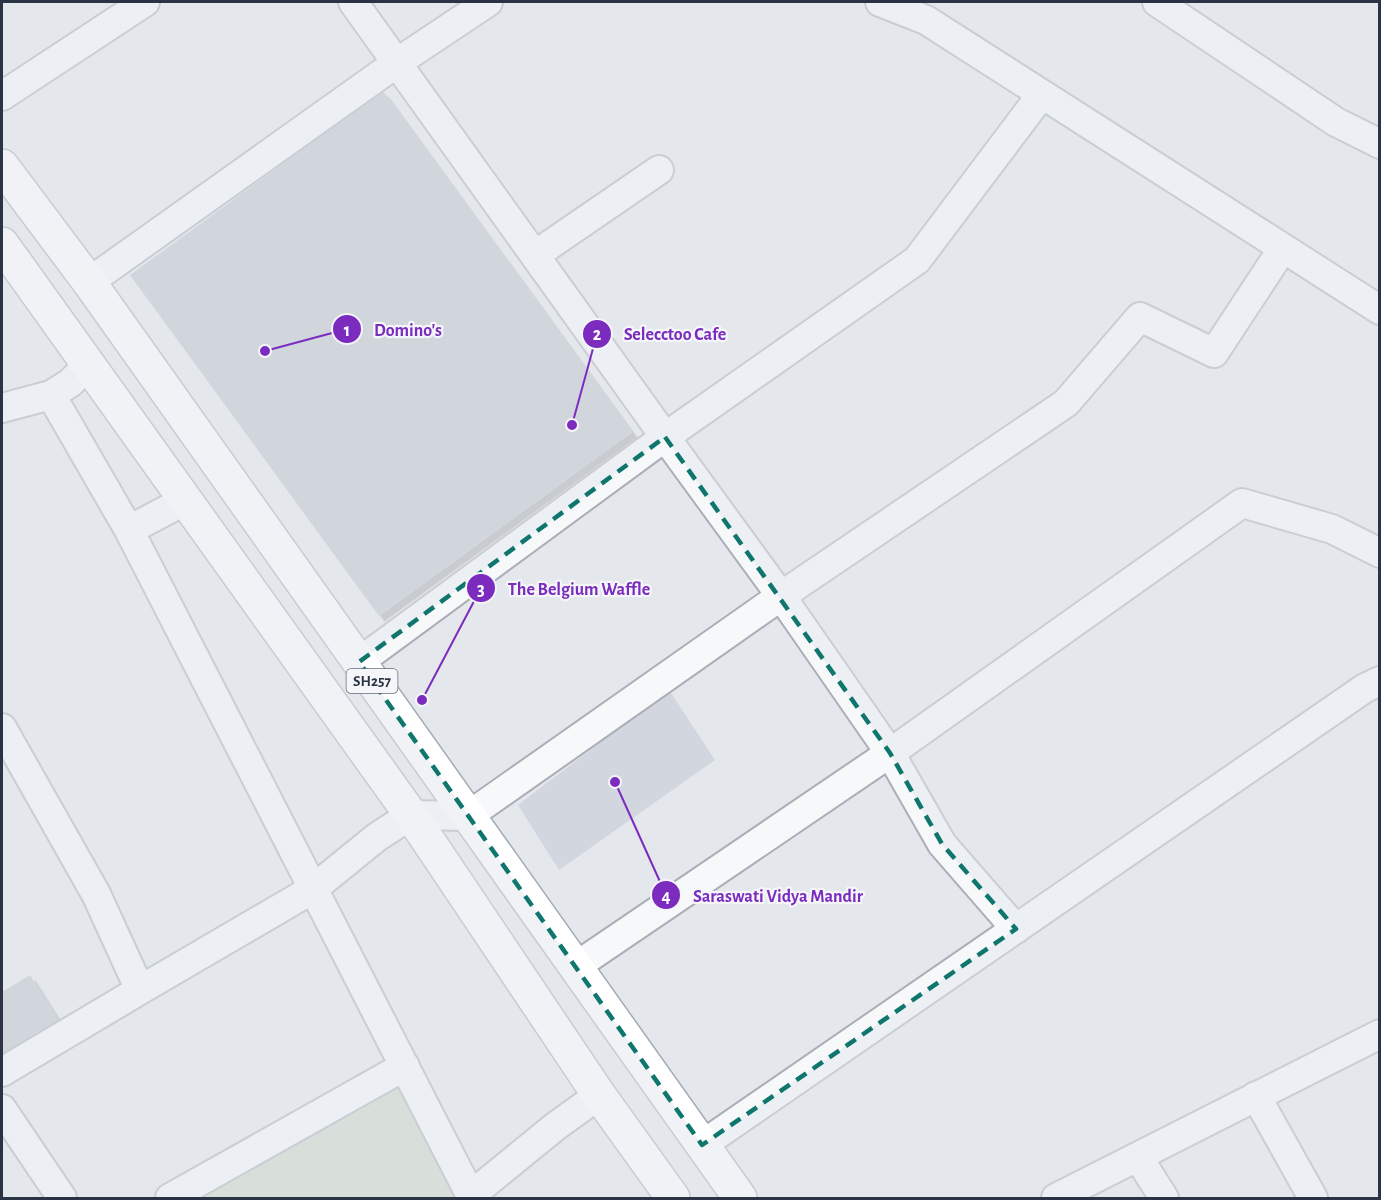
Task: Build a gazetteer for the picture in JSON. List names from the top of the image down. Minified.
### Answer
{"streets":{"main road":["SH257"]},"places":["Domino's","Selecctoo Cafe","The Belgium Waffle","Saraswati Vidya Mandir"]}
